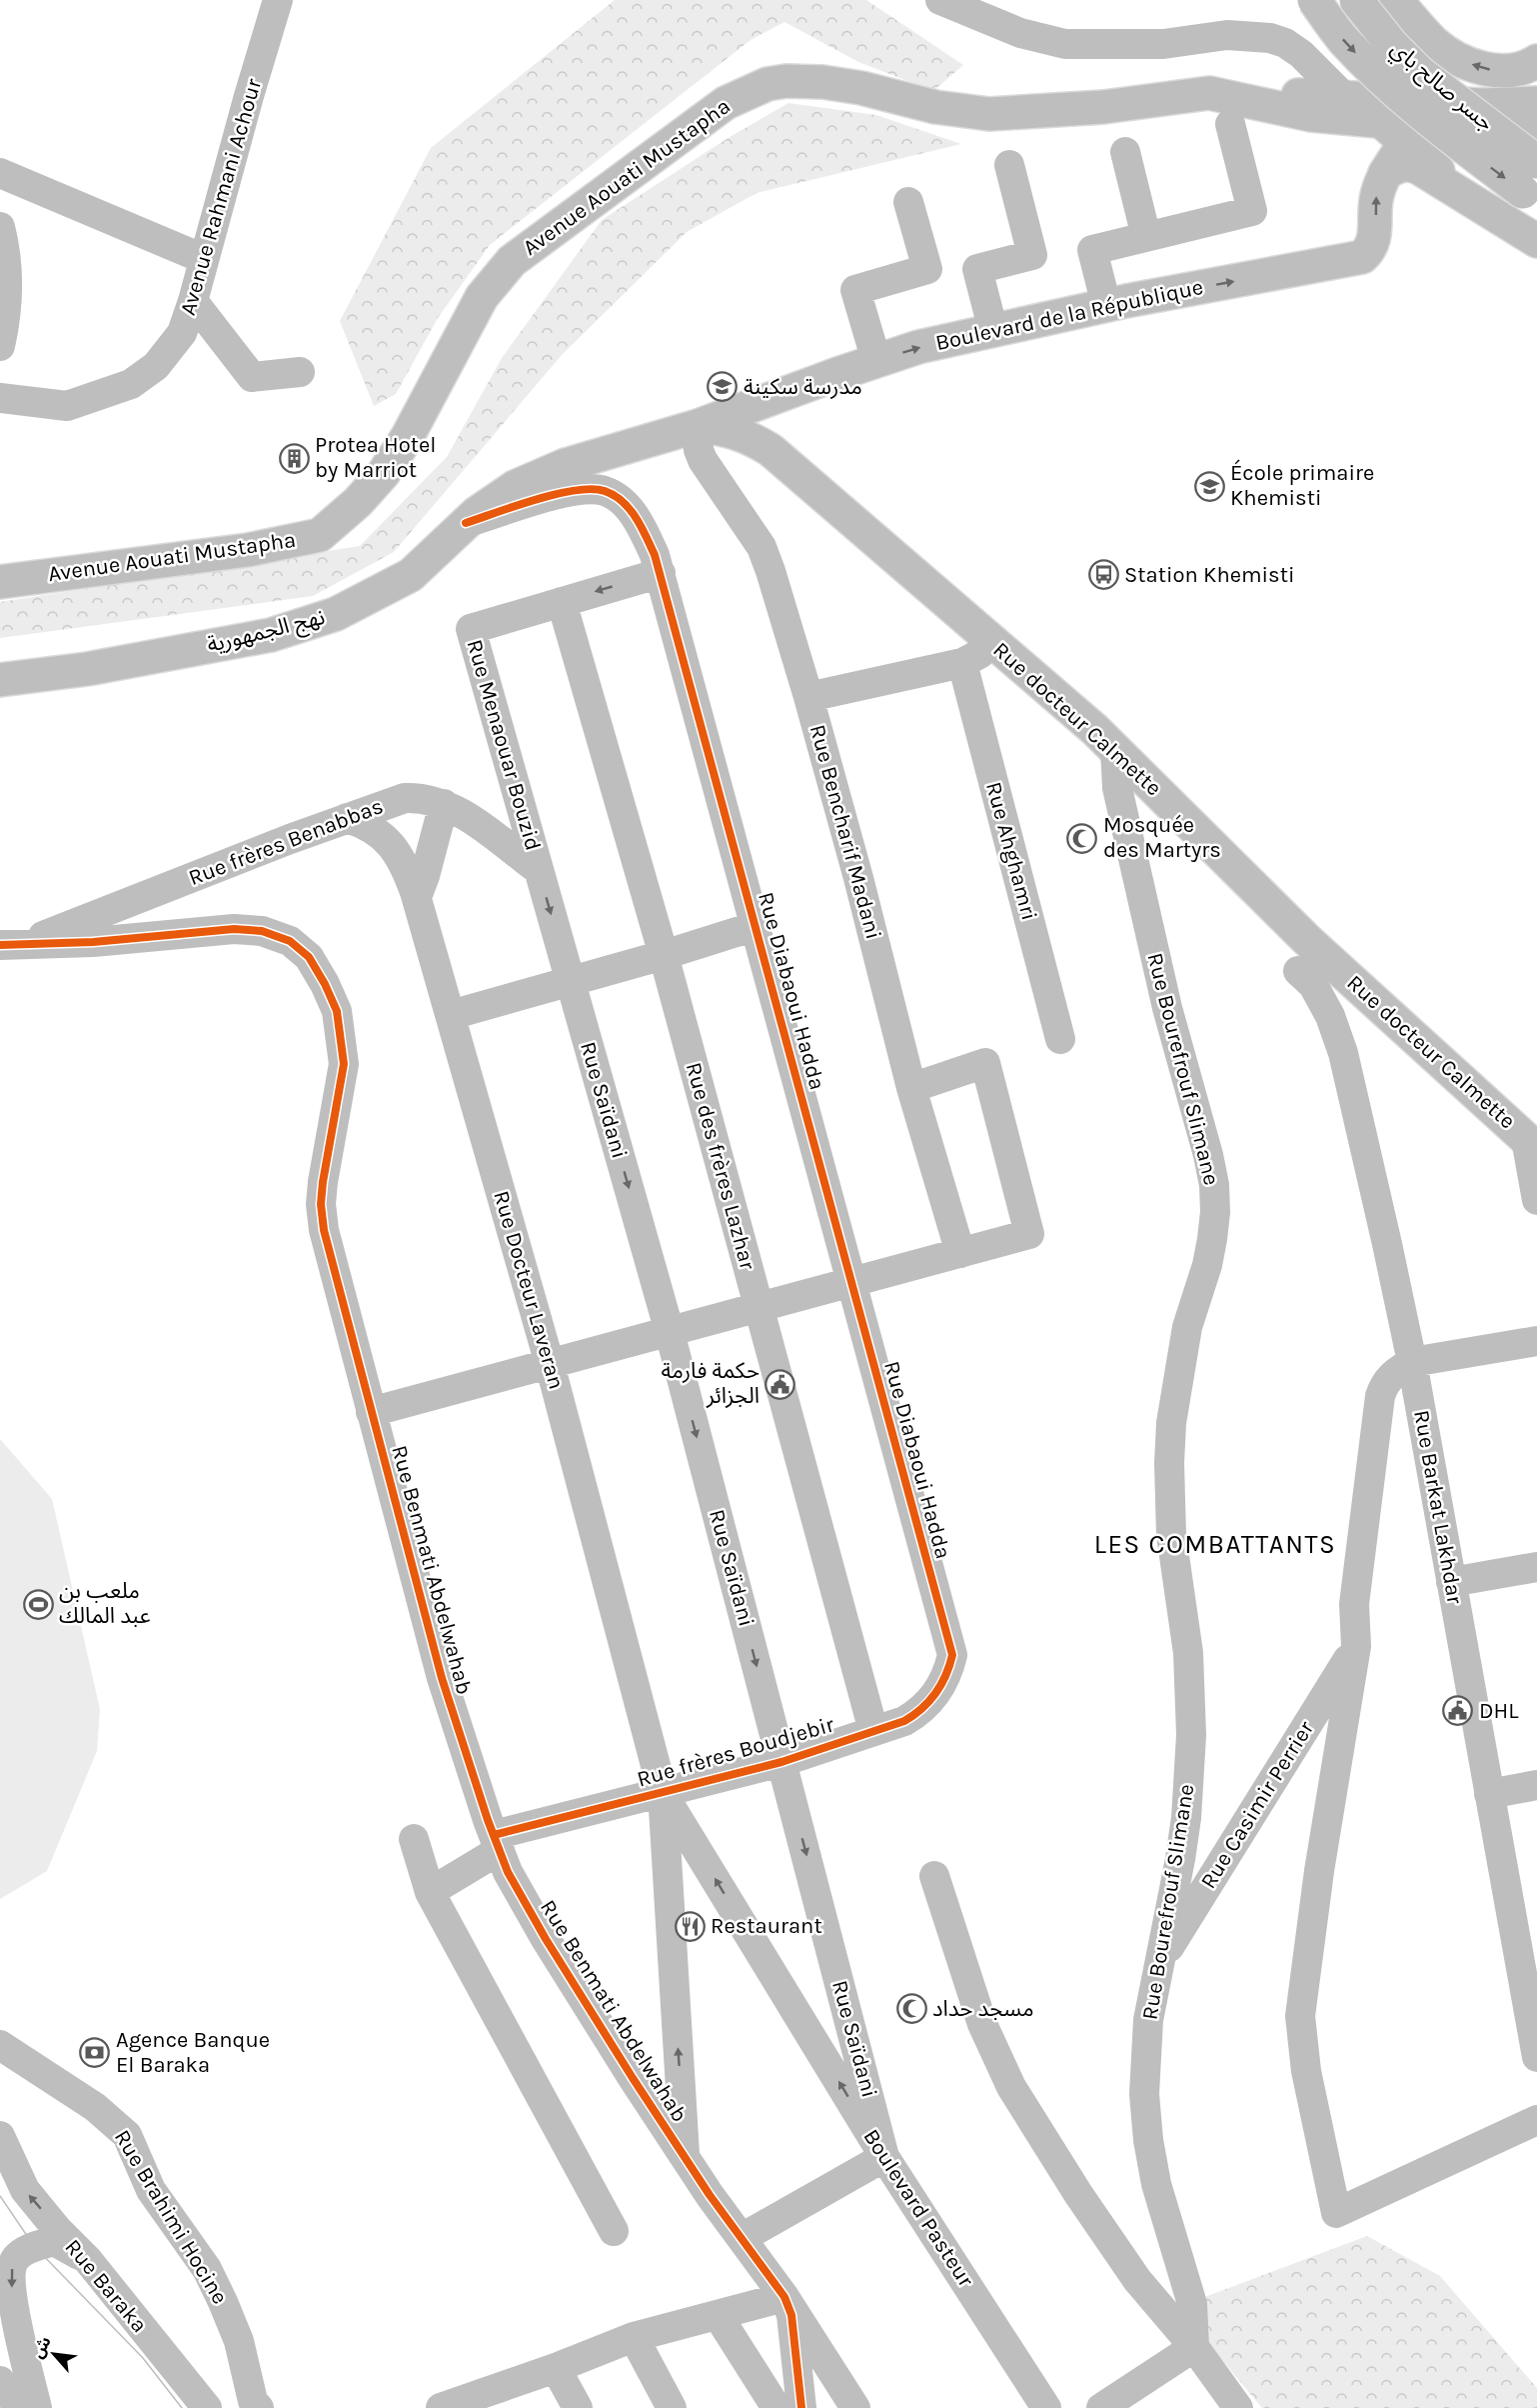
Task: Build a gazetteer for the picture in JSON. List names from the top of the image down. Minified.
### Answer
{"streets":{"main road":["جسر صالح باي","Avenue Aouati Mustapha","Boulevard de la République","نهج الجمهورية","Rue docteur Calmette"],"street":["Avenue Rahmani Achour","Rue Menaouar Bouzid","Rue Bencharif Madani","Rue frères Benabbas","Rue Ahghamri","Rue Diabaoui Hadda","Rue Bourefrouf Slimane","Rue Saïdani","Rue des frères Lazhar","Rue Docteur Laveran","Rue Barkat Lakhdar","Rue Benmati Abdelwahab","Rue frères Boudjebir","Rue Casimir Perrier","Boulevard Pasteur","Rue Brahimi Hocine","Rue Baraka"]},"crossings":[["Avenue Aouati Mustapha","Boulevard de la République"],["Boulevard de la République","نهج الجمهورية"],["Boulevard de la République","Rue docteur Calmette"],["Boulevard de la République","Rue Bencharif Madani"],["نهج الجمهورية","Rue docteur Calmette"],["نهج الجمهورية","Rue Bencharif Madani"],["نهج الجمهورية","Rue Diabaoui Hadda"],["Rue docteur Calmette","Rue Bencharif Madani"],["Rue docteur Calmette","Rue Bourefrouf Slimane"],["Rue Menaouar Bouzid","Rue frères Benabbas"],["Rue Menaouar Bouzid","Rue Diabaoui Hadda"],["Rue Menaouar Bouzid","Rue Saïdani"],["Rue Menaouar Bouzid","Rue des frères Lazhar"],["Rue frères Benabbas","Rue Docteur Laveran"],["Rue frères Benabbas","Rue Benmati Abdelwahab"],["Rue Diabaoui Hadda","Rue frères Boudjebir"],["Rue Bourefrouf Slimane","Rue Casimir Perrier"],["Rue Saïdani","Rue frères Boudjebir"],["Rue Saïdani","Boulevard Pasteur"],["Rue des frères Lazhar","Rue frères Boudjebir"],["Rue Docteur Laveran","Rue frères Boudjebir"],["Rue Docteur Laveran","Boulevard Pasteur"],["Rue Benmati Abdelwahab","Rue frères Boudjebir"],["Rue frères Boudjebir","Boulevard Pasteur"]],"one_way":["Boulevard de la République","Rue Baraka"],"districts":["LES COMBATTANTS"],"places":{"school or university":["مدرسة سكينة","École primaire Khemisti"],"building":["Protea Hotel by Marriot"],"bus stop":["Station Khemisti"],"mosque":["Mosquée des Martyrs","مسجد حداد"],"public building":["حكمة فارمة الجزائر","DHL"],"sports":["ملعب بن عبد المالك"],"restaurant":["Restaurant"],"bank":["Agence Banque El Baraka"]},"north":"top left"}
